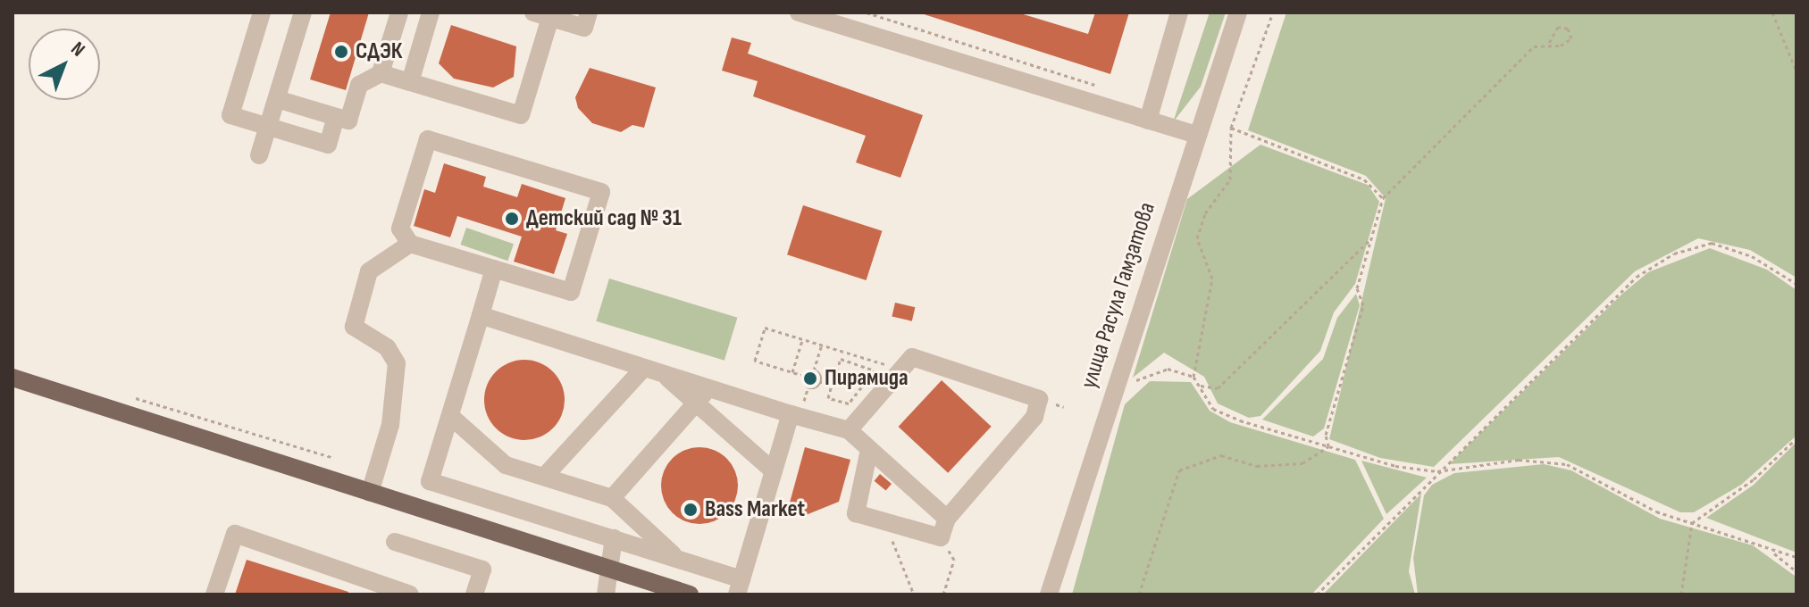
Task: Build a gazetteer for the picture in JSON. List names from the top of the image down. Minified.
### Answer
{"streets":{"street":["улица Расула Гамзатова"]},"places":["СДЭК","Детский сад № 31","Пирамида","Bass Market"],"north":"top right"}
